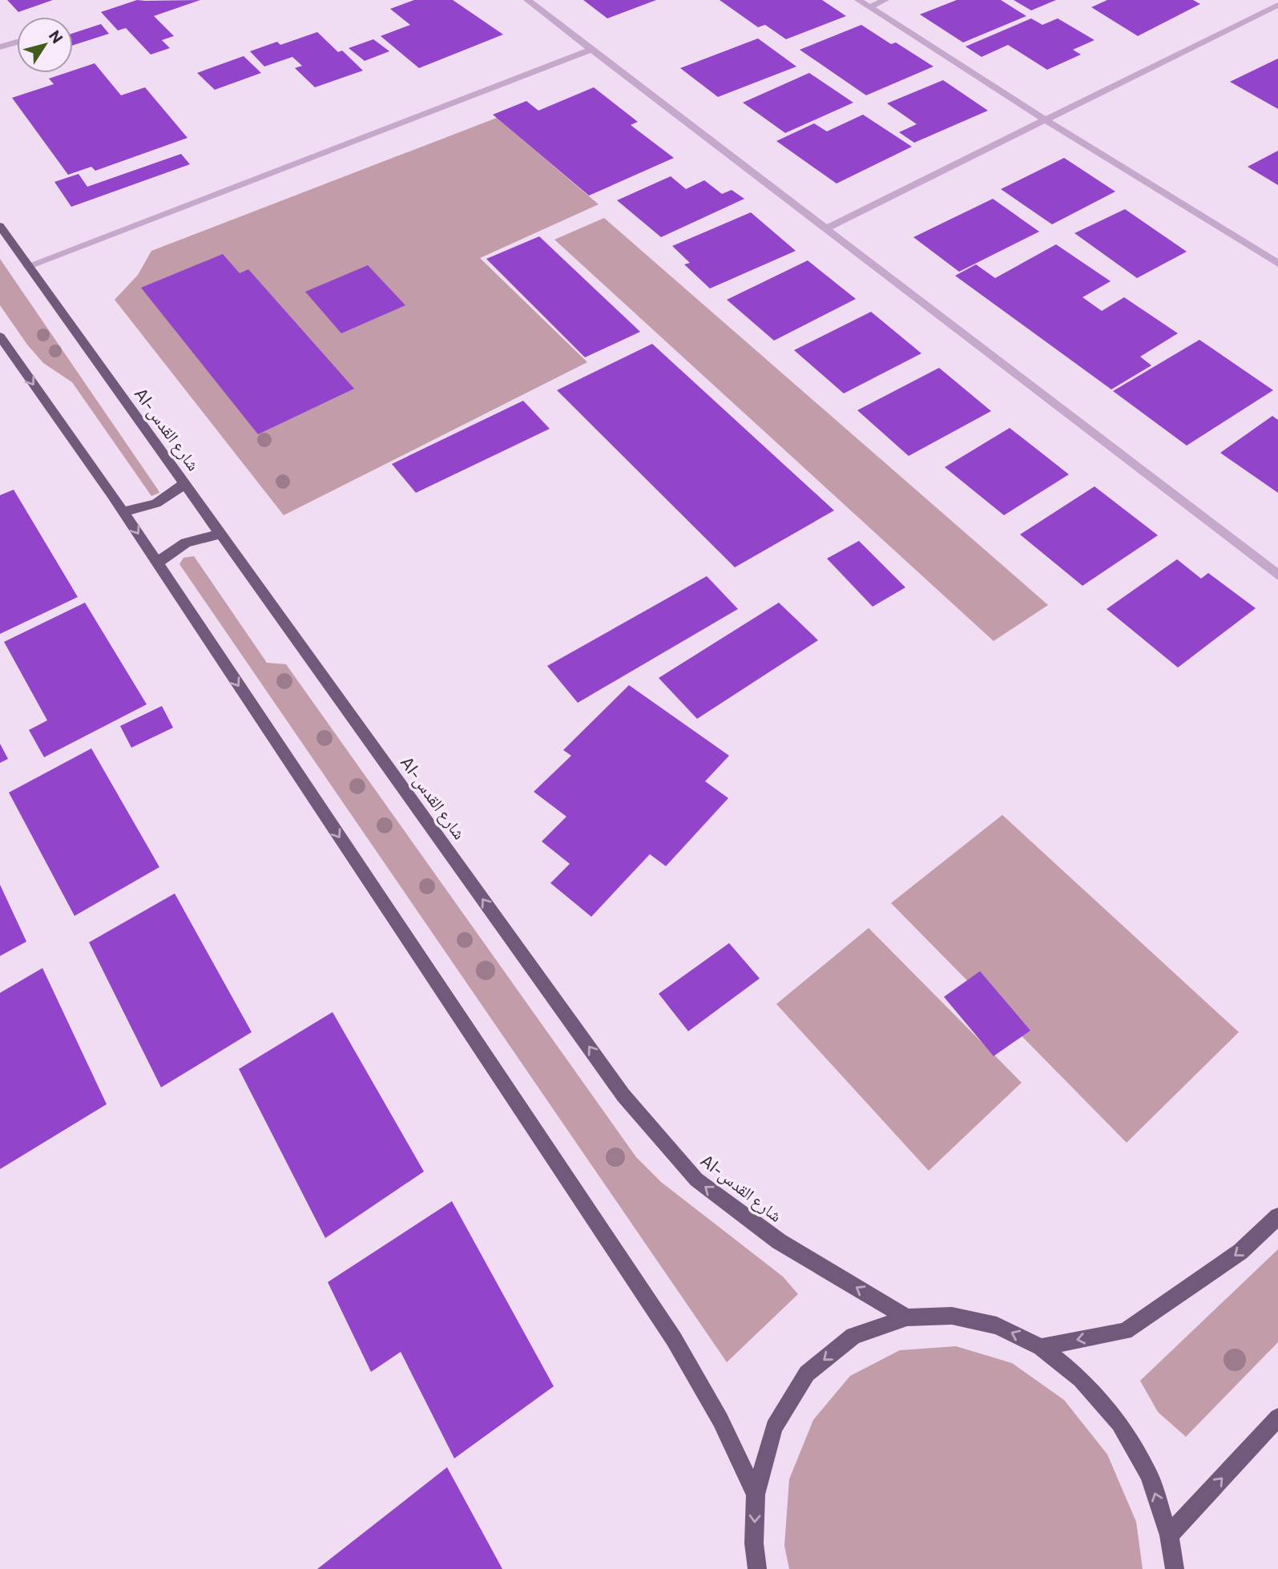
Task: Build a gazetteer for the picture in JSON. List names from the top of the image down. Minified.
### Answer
{"streets":{"main road":["Al-شارع القدس"]},"north":"top right"}
